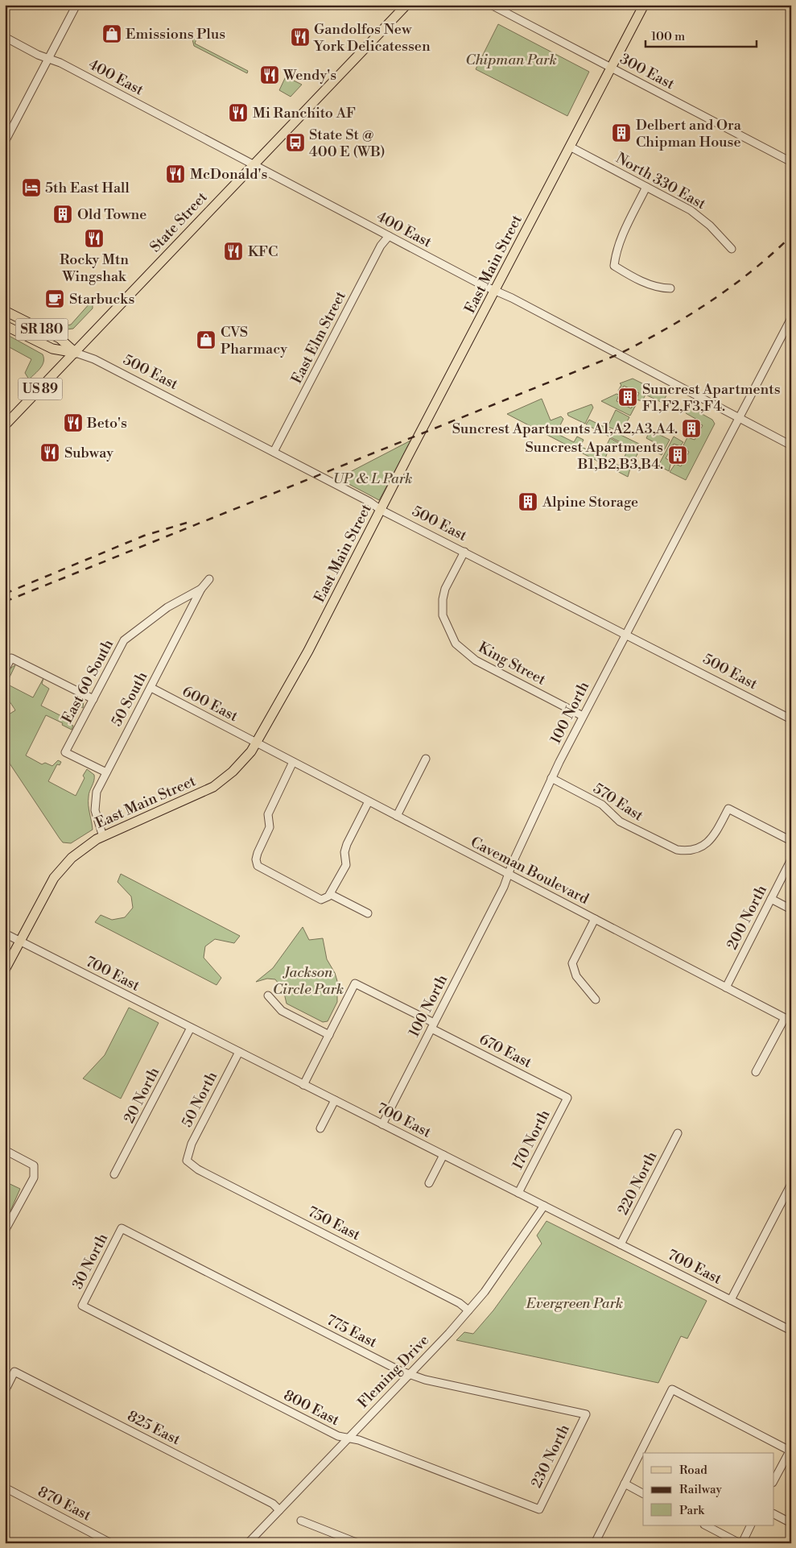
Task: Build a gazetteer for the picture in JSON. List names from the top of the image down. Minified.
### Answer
{"streets":{"main road":["State Street","East Main Street","SR 180","500 East","US 89"],"street":["300 East","400 East","North 330 East","East Elm Street","King Street","East 60 South","50 South","600 East","100 North","570 East","Caveman Boulevard","200 North","700 East","670 East","20 North","50 North","170 North","220 North","750 East","30 North","775 East","Fleming Drive","800 East","825 East","230 North","870 East"]},"crossings":[["300 East","East Main Street"],["400 East","State Street"],["400 East","East Main Street"],["400 East","East Elm Street"],["400 East","100 North"],["North 330 East","East Main Street"],["State Street","500 East"],["East Main Street","500 East"],["East Main Street","50 South"],["East Main Street","600 East"],["East Main Street","Caveman Boulevard"],["East Main Street","700 East"],["East Elm Street","500 East"],["500 East","King Street"],["500 East","100 North"],["King Street","100 North"],["East 60 South","50 South"],["50 South","600 East"],["600 East","Caveman Boulevard"],["100 North","570 East"],["100 North","Caveman Boulevard"],["100 North","700 East"],["100 North","670 East"],["Caveman Boulevard","200 North"],["700 East","20 North"],["700 East","50 North"],["700 East","170 North"],["700 East","220 North"],["700 East","Fleming Drive"],["670 East","170 North"],["50 North","750 East"],["750 East","Fleming Drive"],["30 North","775 East"],["30 North","800 East"],["775 East","Fleming Drive"],["775 East","230 North"],["Fleming Drive","800 East"],["Fleming Drive","825 East"],["800 East","230 North"]],"parks":["Chipman Park","UP & L Park","Jackson Circle Park","Evergreen Park"],"places":{"shop":["Emissions Plus","CVS Pharmacy"],"restaurant":["Gandolfos New York Delicatessen","Wendy's","Mi Ranchito AF","McDonald's","Rocky Mtn Wingshak","KFC","Beto's","Subway"],"building":["Delbert and Ora Chipman House","Old Towne","Suncrest Apartments F1,F2,F3,F4.","Suncrest Apartments A1,A2,A3,A4.","Suncrest Apartments B1,B2,B3,B4.","Alpine Storage"],"bus stop":["State St @ 400 E (WB)"],"hotel":["5th East Hall"],"cafe":["Starbucks"]},"legend":["Road","Railway","Park"],"scale_bar":"100 m"}
